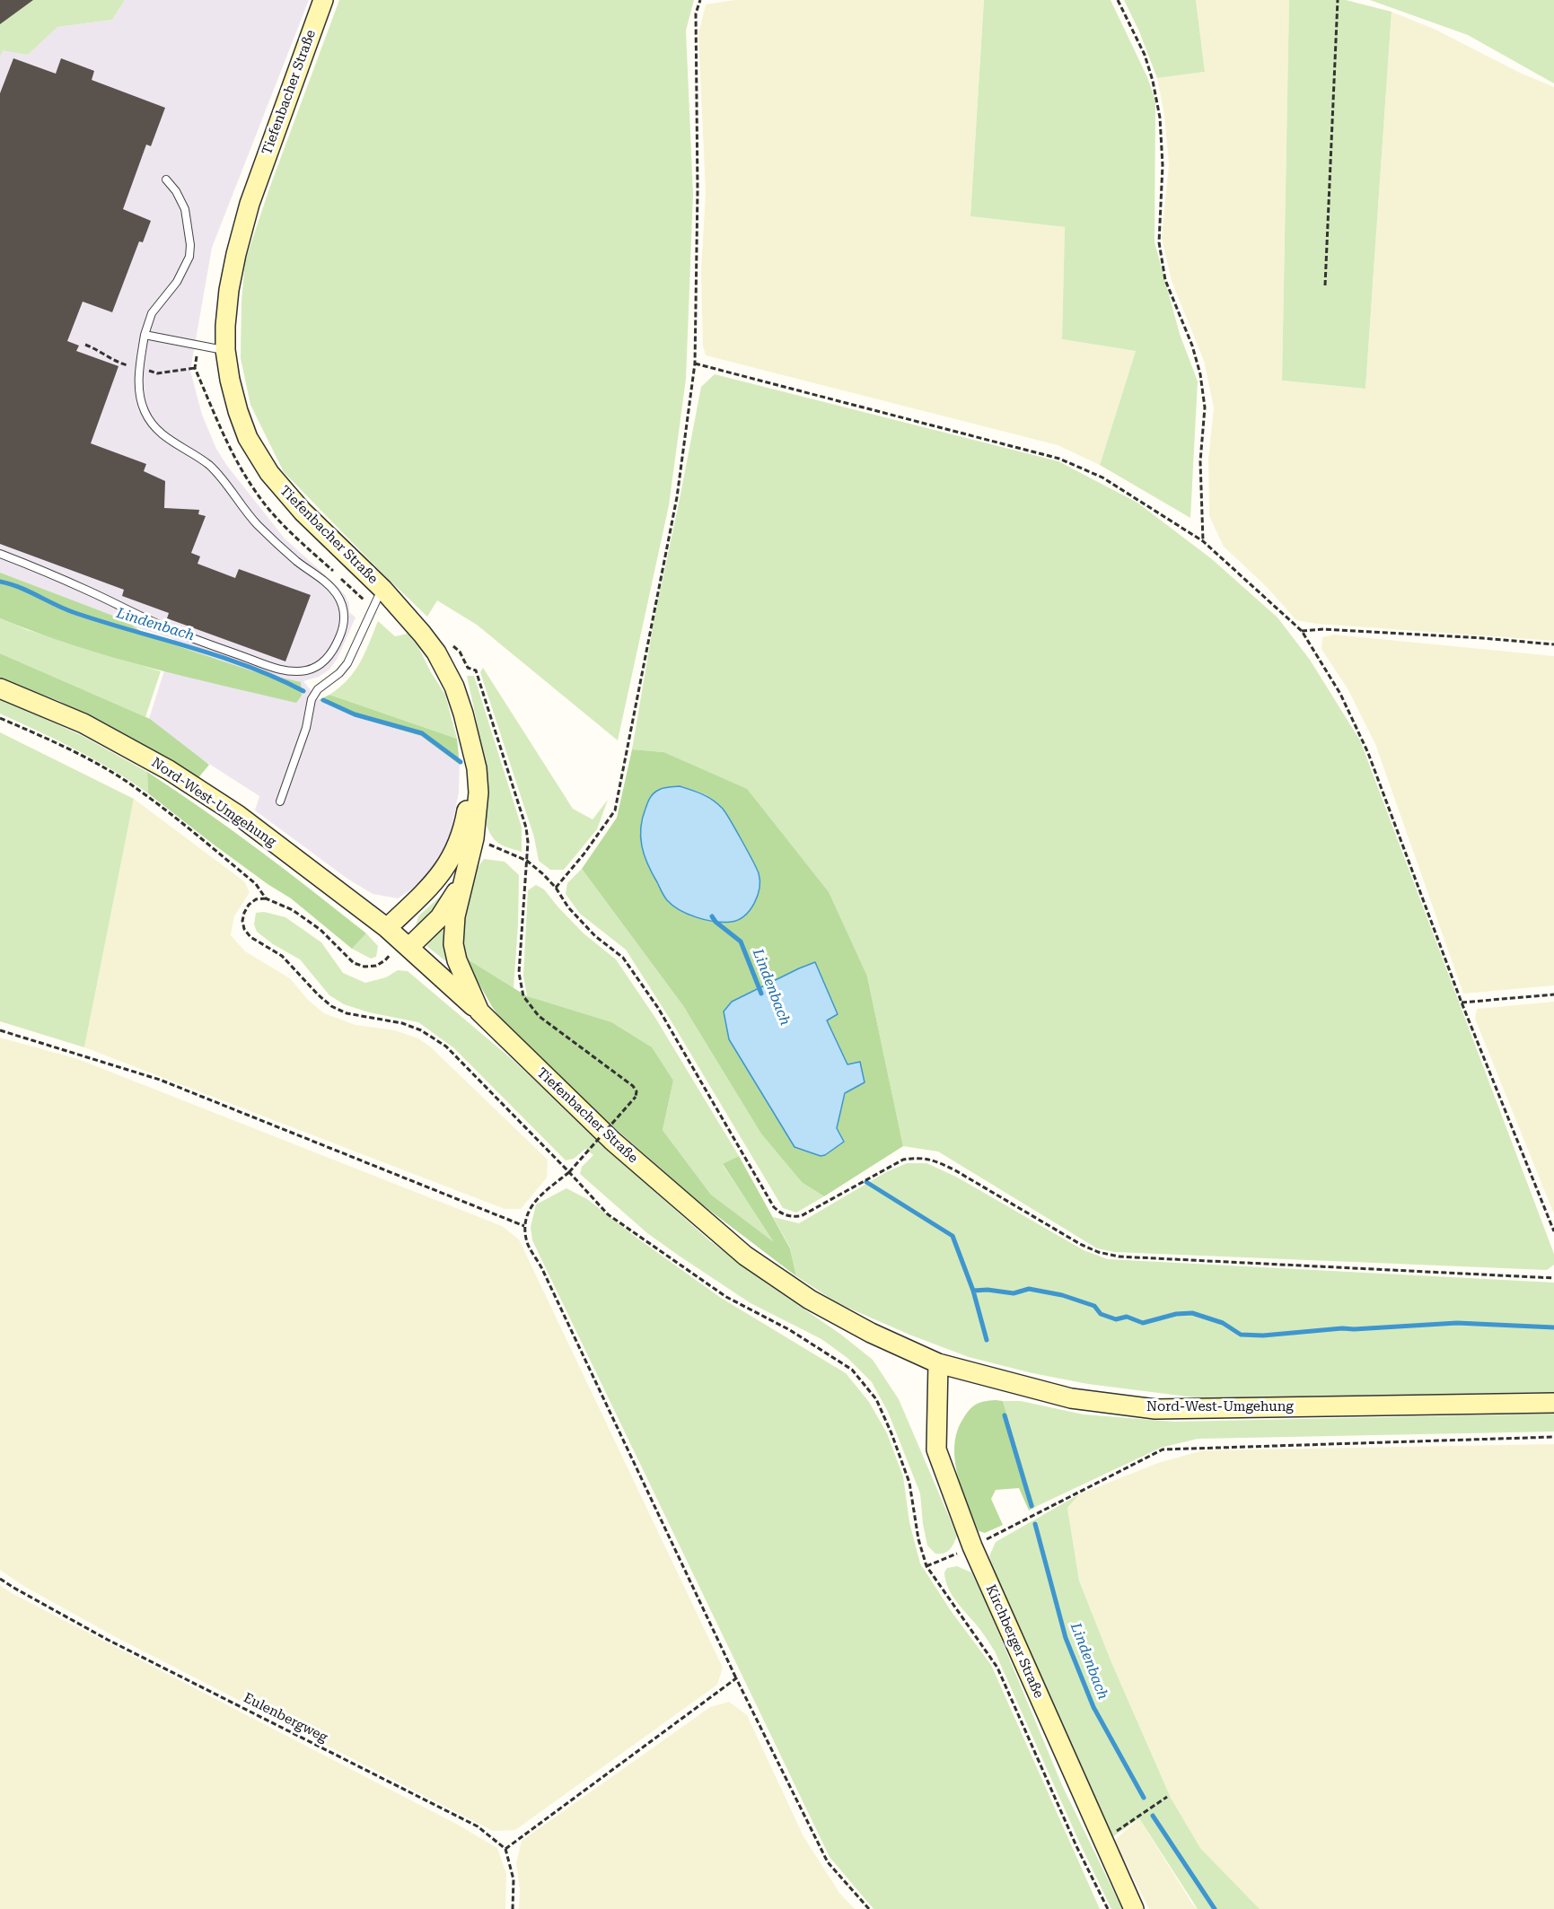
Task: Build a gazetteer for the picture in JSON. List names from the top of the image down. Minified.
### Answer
{"streets":{"main road":["Tiefenbacher Straße","Nord-West-Umgehung","Kirchberger Straße"],"path":["Eulenbergweg"]},"crossings":[["Tiefenbacher Straße","Nord-West-Umgehung"],["Nord-West-Umgehung","Kirchberger Straße"]],"water":["Lindenbach"]}
